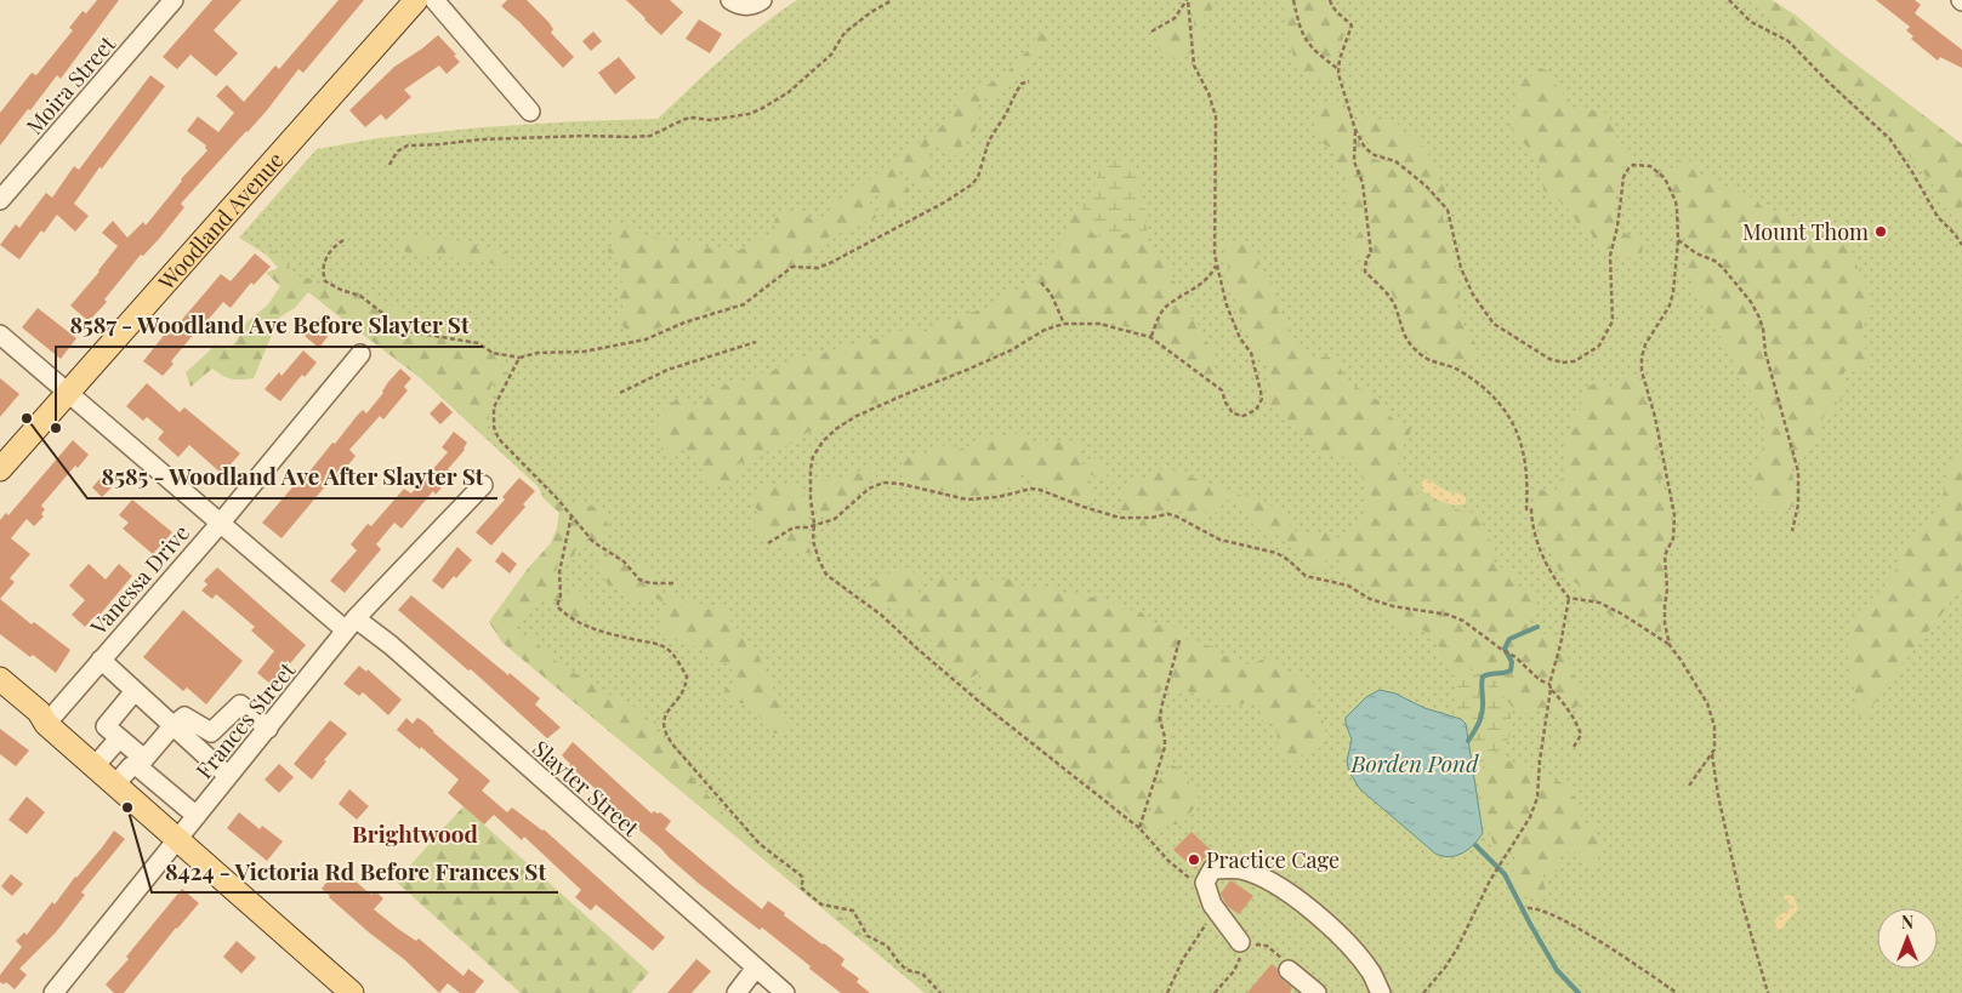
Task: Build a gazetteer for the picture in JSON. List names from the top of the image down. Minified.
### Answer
{"streets":{"main road":["Woodland Avenue"],"street":["Moira Street","Vanessa Drive","Frances Street","Slayter Street"]},"crossings":[["Woodland Avenue","Slayter Street"],["Vanessa Drive","Slayter Street"],["Frances Street","Slayter Street"]],"districts":["Brightwood"],"water":["Borden Pond"],"places":["Mount Thom","8585 - Woodland Ave After Slayter St","8587 - Woodland Ave Before Slayter St","8424 - Victoria Rd Before Frances St","Practice Cage"],"north":"top"}
